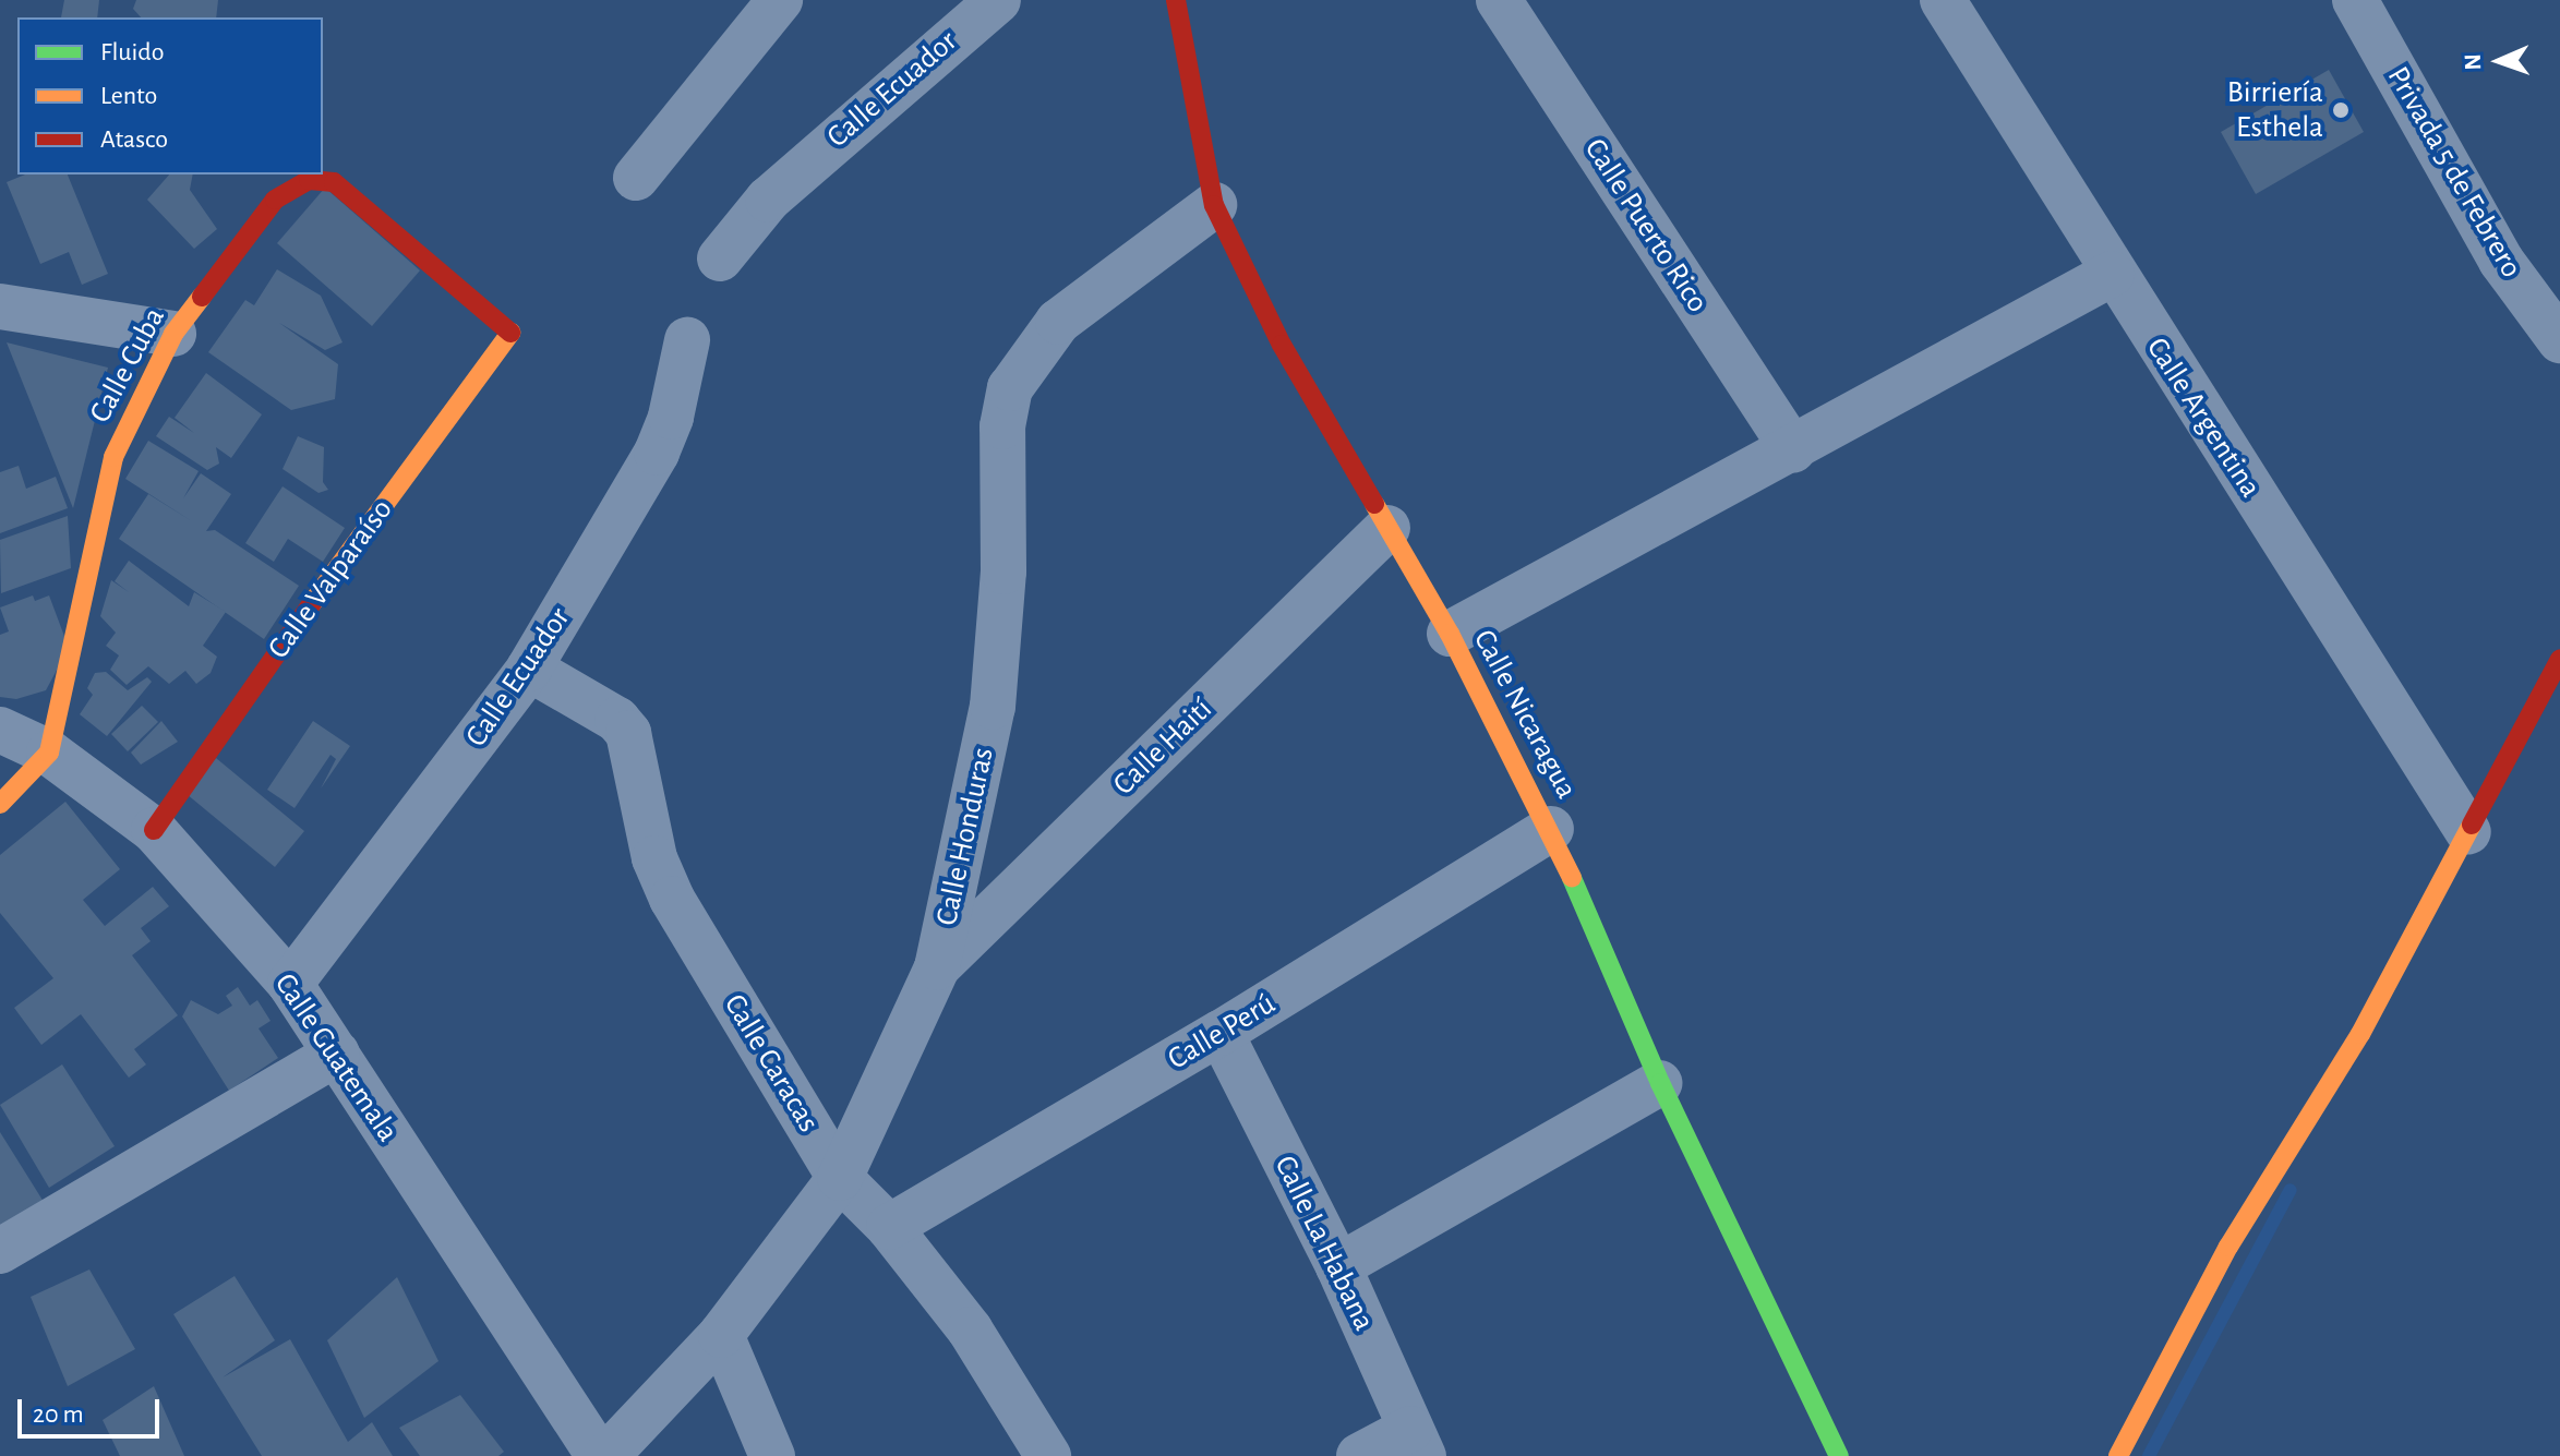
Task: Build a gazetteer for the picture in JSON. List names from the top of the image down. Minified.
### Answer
{"streets":{"street":["Calle Ecuador","Privada 5 de Febrero","Calle Puerto Rico","Calle Cuba","Calle Argentina","Calle Valparaíso","Calle Nicaragua","Calle Haití","Calle Honduras","Calle Perú","Calle Guatemala","Calle Caracas","Calle La Habana"]},"crossings":[["Calle Ecuador","Calle Guatemala"],["Calle Ecuador","Calle Caracas"],["Calle Cuba","Calle Valparaíso"],["Calle Cuba","Calle Guatemala"],["Calle Valparaíso","Calle Guatemala"],["Calle Nicaragua","Calle Haití"],["Calle Nicaragua","Calle Honduras"],["Calle Nicaragua","Calle Perú"],["Calle Haití","Calle Honduras"],["Calle Honduras","Calle Caracas"],["Calle Perú","Calle Caracas"],["Calle Perú","Calle La Habana"]],"places":["Birriería Esthela"],"legend":["Fluido","Lento","Atasco"],"scale_bar":"20 m","north":"left"}
